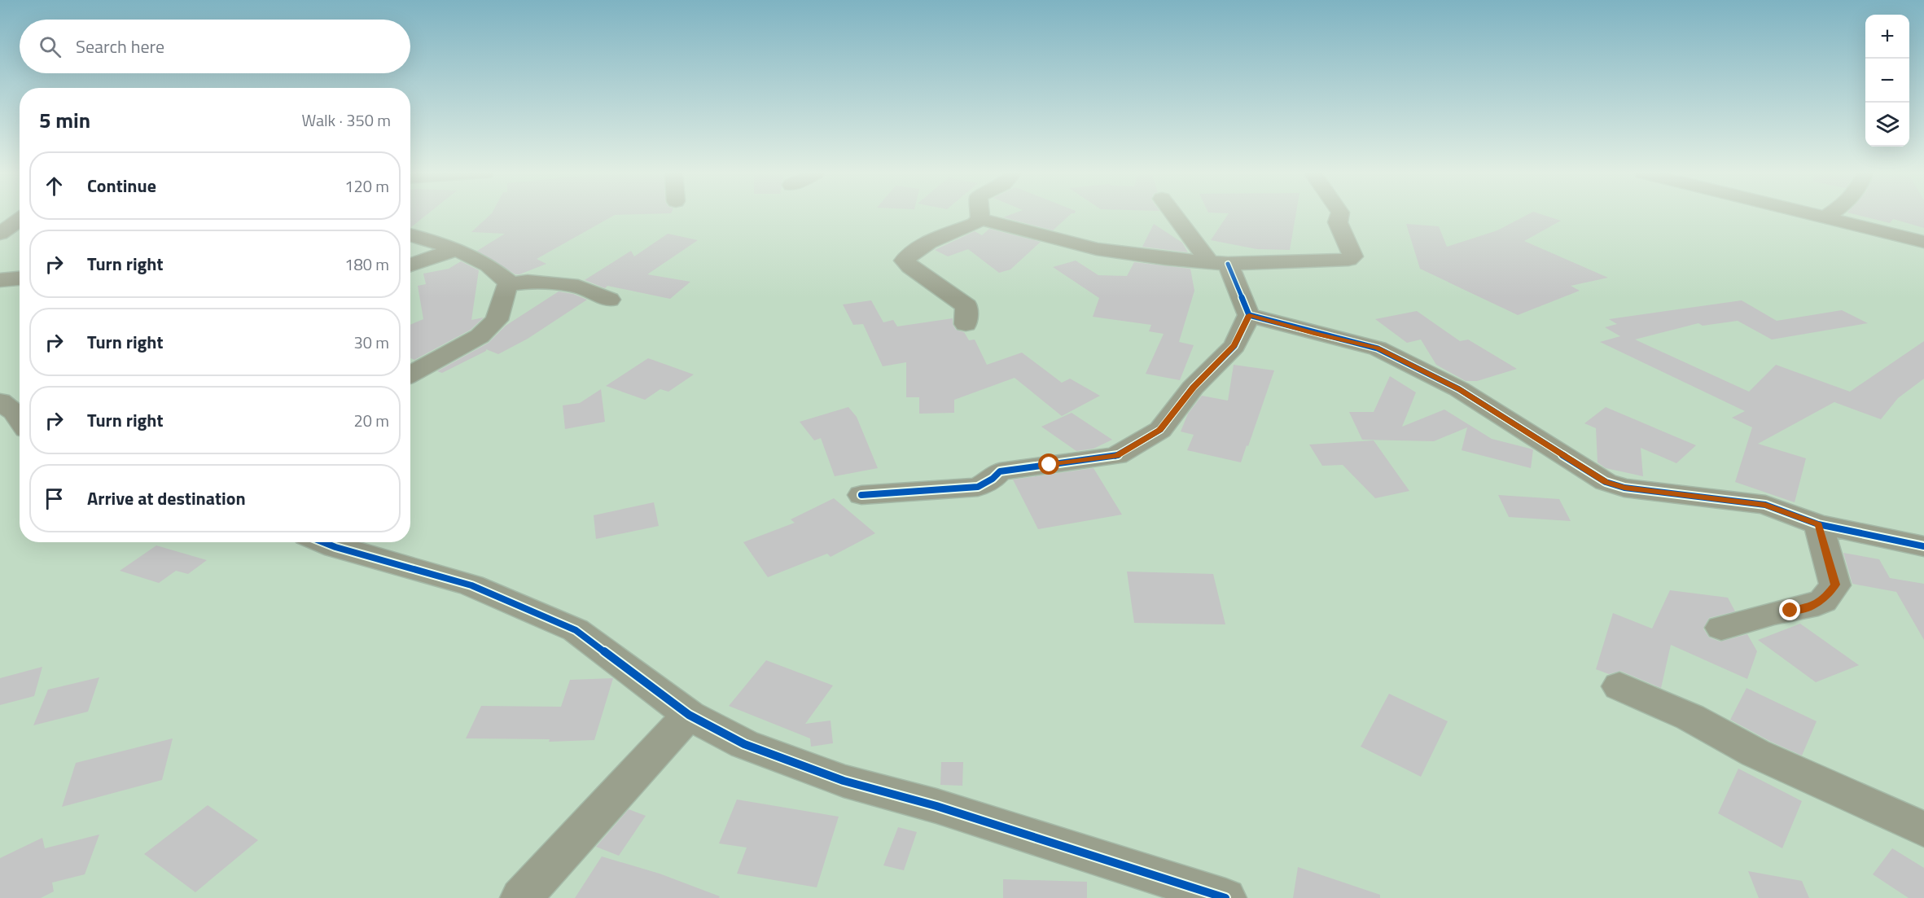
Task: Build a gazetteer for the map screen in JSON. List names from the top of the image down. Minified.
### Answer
{"page":{"map_buttons":["+","−"],"search":"Search here","heading":["5 min","Walk · 350 m"],"list":[["Continue","120 m"],["Turn right","180 m"],["Turn right","30 m"],["Turn right","20 m"],"Arrive at destination"]}}
